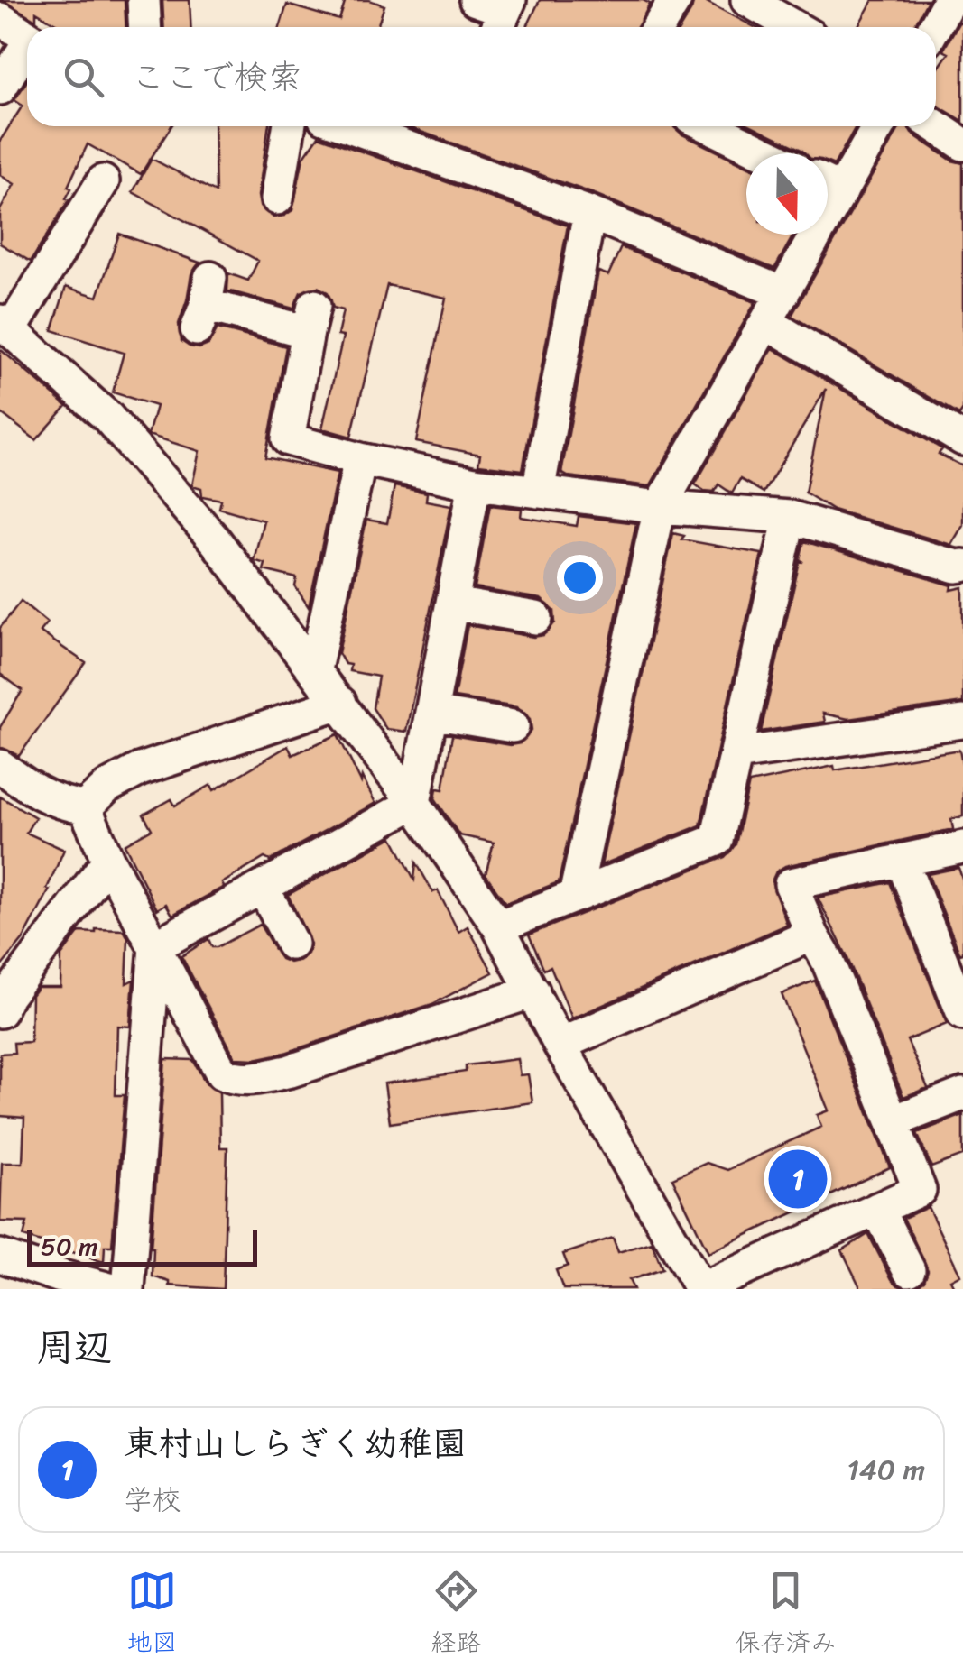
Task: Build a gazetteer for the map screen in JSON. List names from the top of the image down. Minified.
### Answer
{"scale_bar":"50 m","north":"bottom","page":{"search":"ここで検索","pins":"1","scale":"50 m","heading":"周辺","list":[{"mark":"1","name":"東村山しらぎく幼稚園","note":"学校","value":"140 m"}],"nav":["地図","経路","保存済み"]}}
